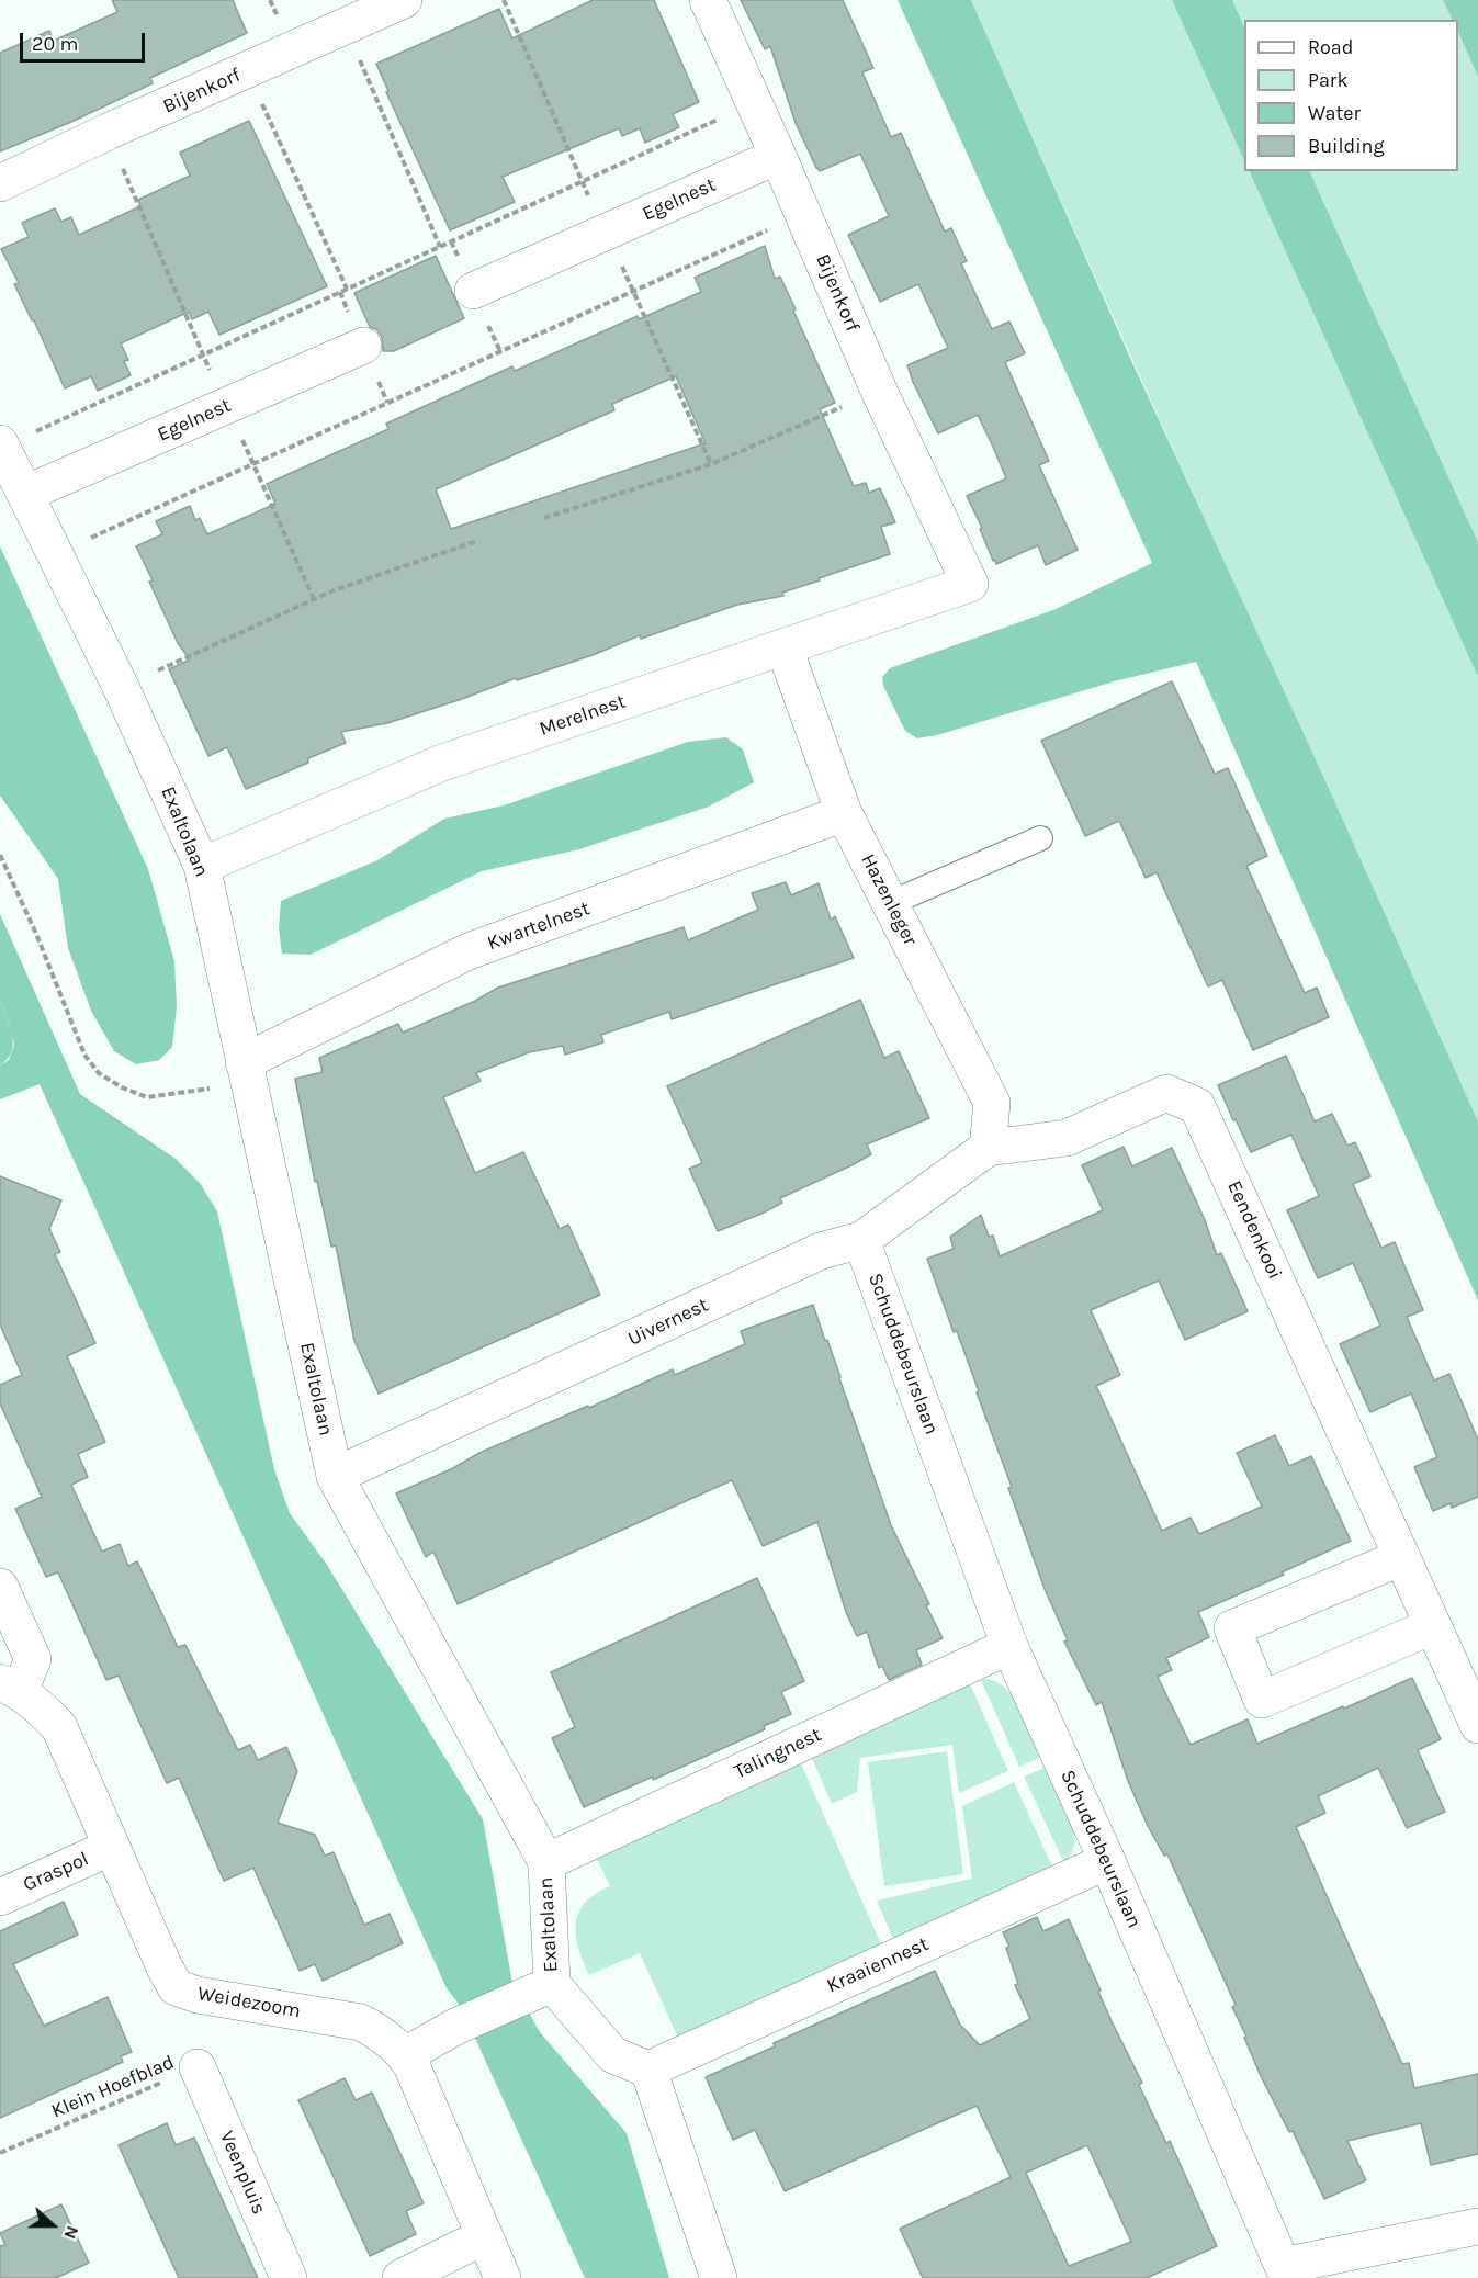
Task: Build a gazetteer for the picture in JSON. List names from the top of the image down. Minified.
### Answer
{"streets":{"street":["Bijenkorf","Egelnest","Merelnest","Exaltolaan","Hazenleger","Kwartelnest","Eendenkooi","Uivernest","Schuddebeurslaan","Talingnest","Graspol","Kraaiennest","Weidezoom","Veenpluis"],"path":["Klein Hoefblad"]},"crossings":[["Bijenkorf","Egelnest"],["Bijenkorf","Merelnest"],["Egelnest","Exaltolaan"],["Merelnest","Exaltolaan"],["Merelnest","Hazenleger"],["Exaltolaan","Kwartelnest"],["Exaltolaan","Uivernest"],["Exaltolaan","Talingnest"],["Exaltolaan","Kraaiennest"],["Hazenleger","Kwartelnest"],["Hazenleger","Eendenkooi"],["Hazenleger","Uivernest"],["Eendenkooi","Uivernest"],["Uivernest","Schuddebeurslaan"],["Schuddebeurslaan","Talingnest"],["Schuddebeurslaan","Kraaiennest"],["Graspol","Weidezoom"],["Klein Hoefblad","Veenpluis"]],"legend":["Road","Park","Water","Building"],"scale_bar":"20 m","north":"right"}
